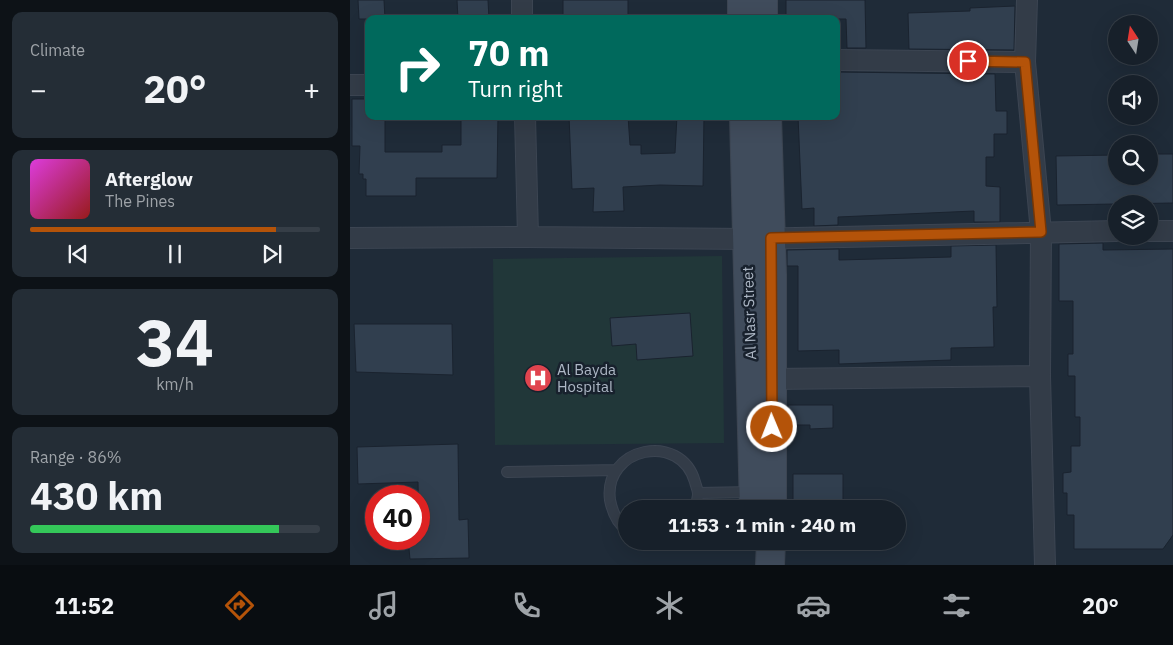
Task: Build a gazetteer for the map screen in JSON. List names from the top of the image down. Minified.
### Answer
{"streets":{"street":["Al Nasr Street"]},"places":{"hospital":["Al Bayda Hospital"]},"north":"top","page":{"tile":["Climate",["34","km/h"],["Range · 86%","430 km"]],"turn":["70 m","Turn right"],"heat":["−","20°","+"],"song":["Afterglow","The Pines"],"limit":"40","trip":"11:53 · 1 min · 240 m","tabs":["11:52","20°"]}}
